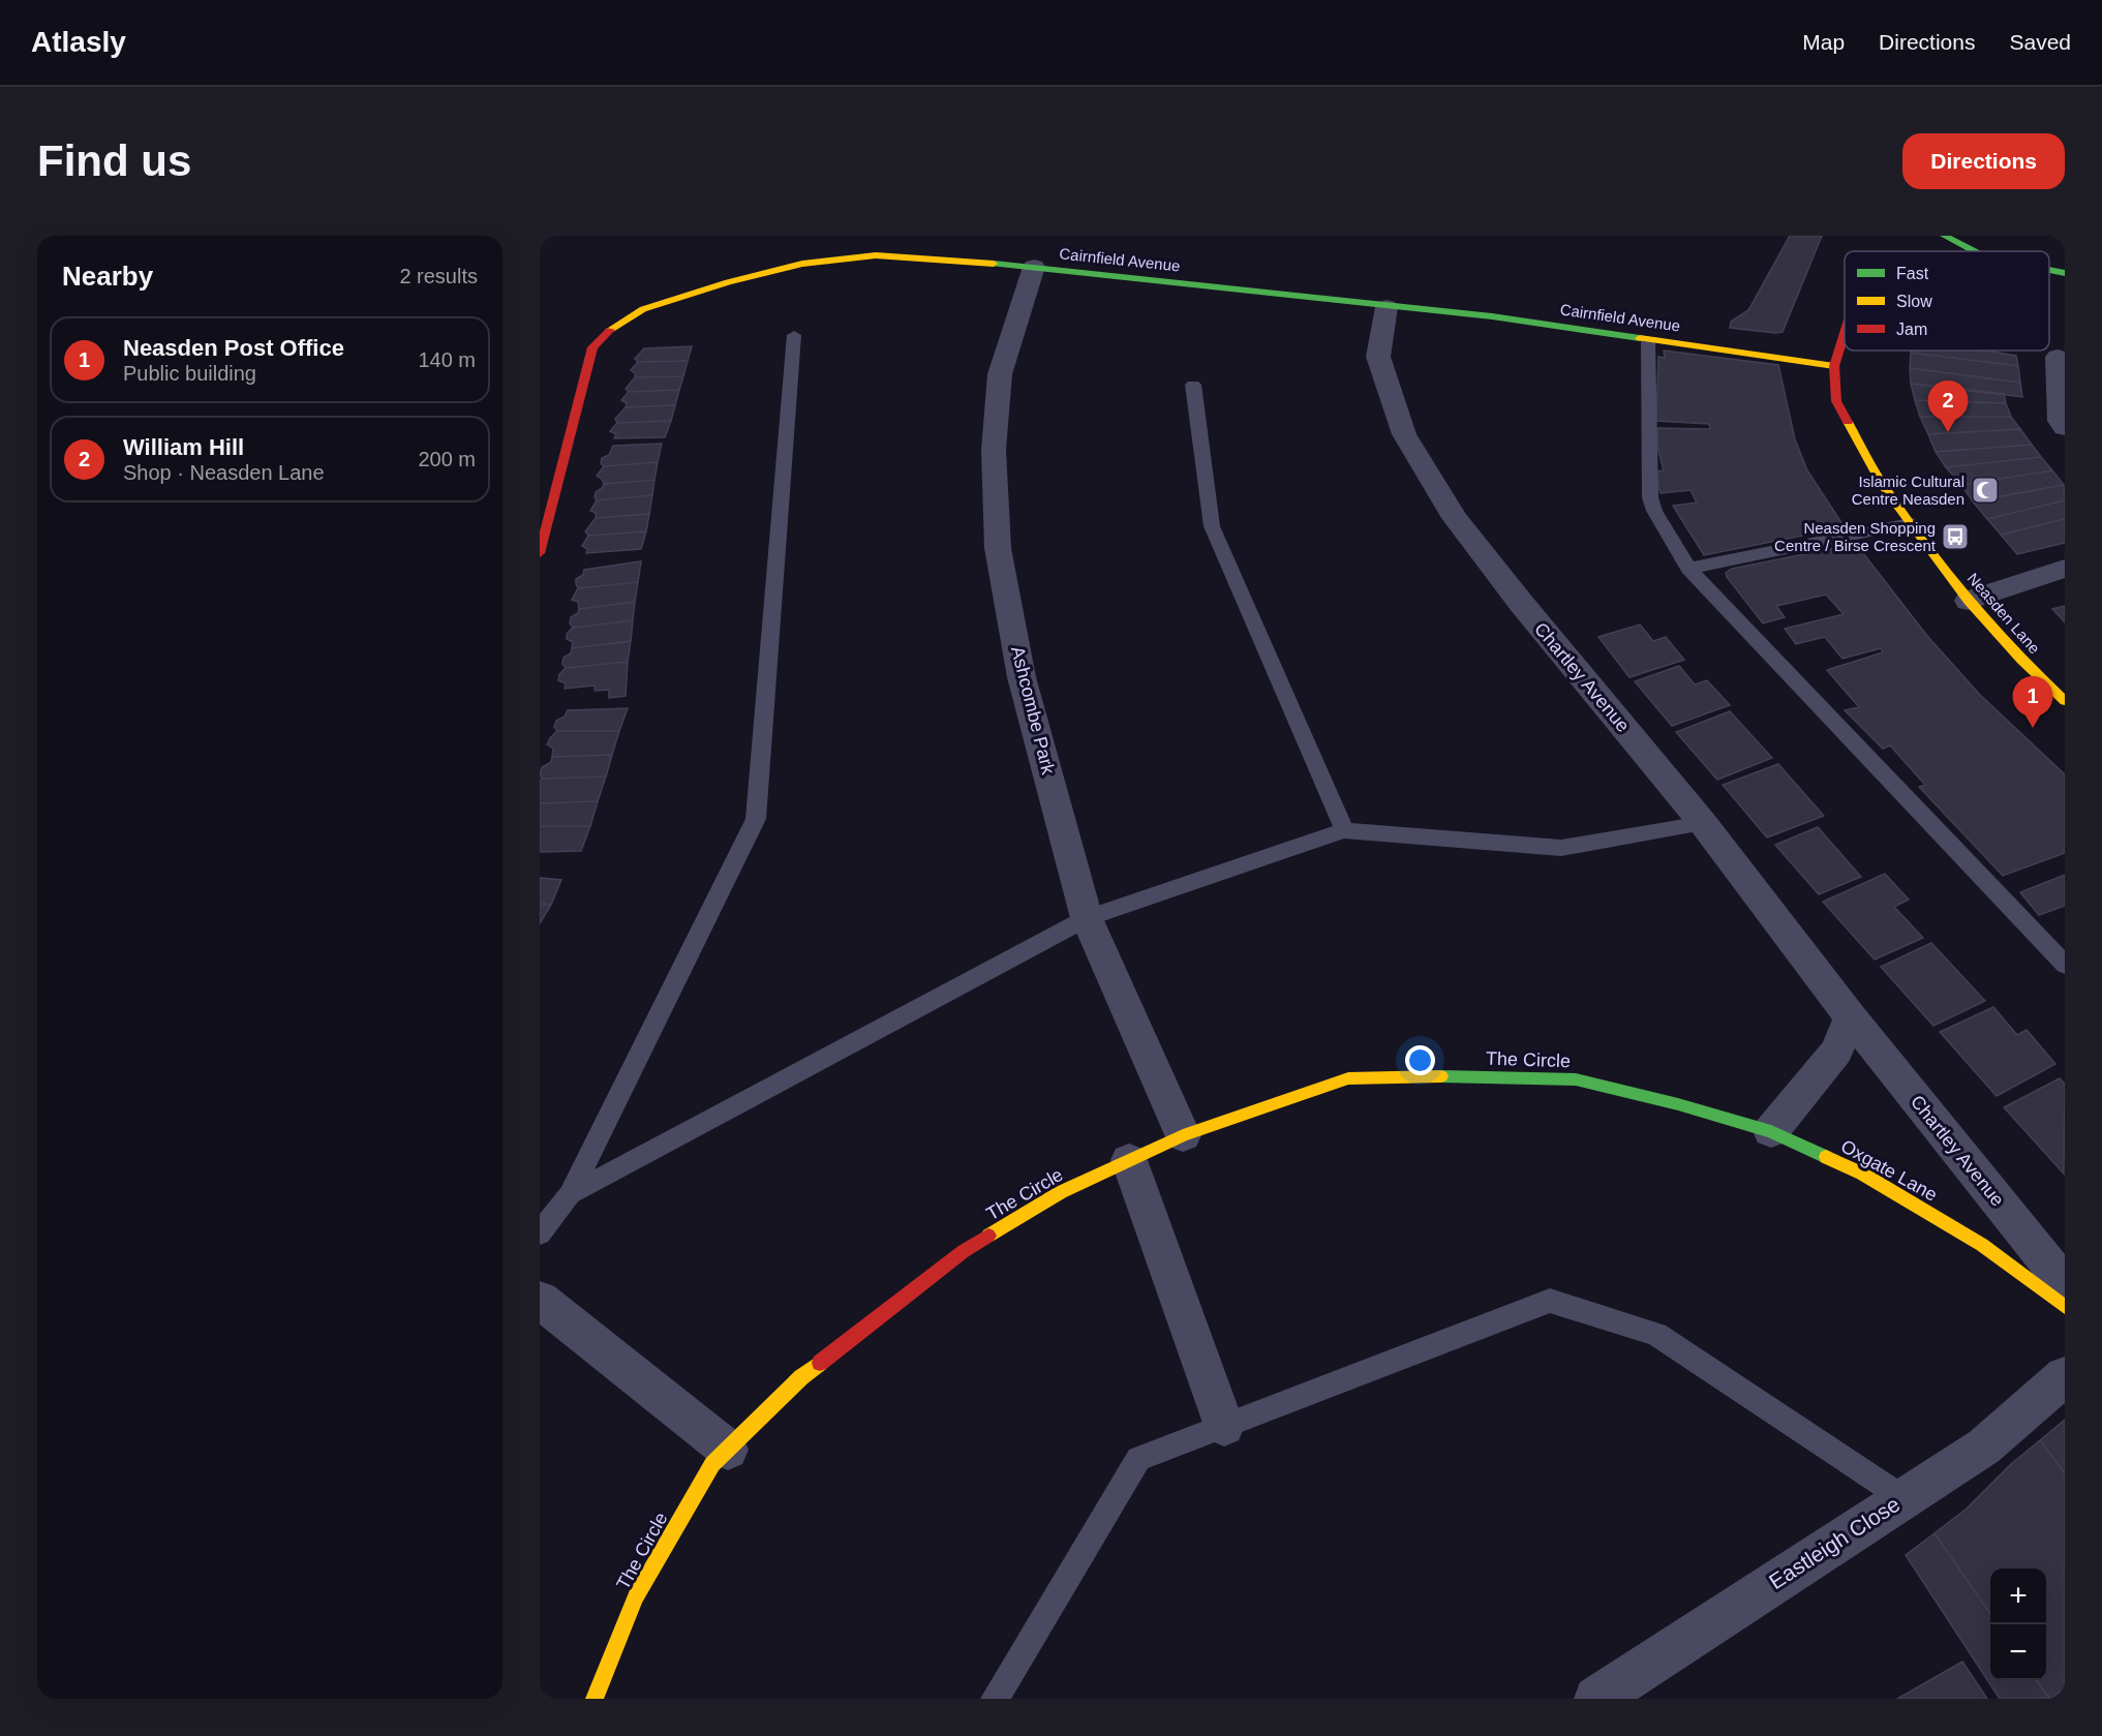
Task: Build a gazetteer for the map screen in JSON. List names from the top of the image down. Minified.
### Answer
{"streets":{"street":["Cairnfield Avenue","Neasden Lane","Chartley Avenue","Ashcombe Park","The Circle","Oxgate Lane","Eastleigh Close"]},"crossings":[["Cairnfield Avenue","Neasden Lane"],["Cairnfield Avenue","Chartley Avenue"],["Cairnfield Avenue","Ashcombe Park"],["Ashcombe Park","The Circle"],["The Circle","Oxgate Lane"]],"places":{"mosque":["Islamic Cultural Centre Neasden"],"bus stop":["Neasden Shopping Centre / Birse Crescent"]},"legend":["Fast","Slow","Jam"],"page":{"header":"Atlasly","nav":["Map","Directions","Saved"],"buttons":"Directions","title":"Find us","heading":["Nearby","2 results"],"list":[{"mark":"1","name":"Neasden Post Office","note":"Public building","value":"140 m"},{"mark":"2","name":"William Hill","note":"Shop · Neasden Lane","value":"200 m"}],"pins":["2","1"],"map_buttons":["+","−"]}}
